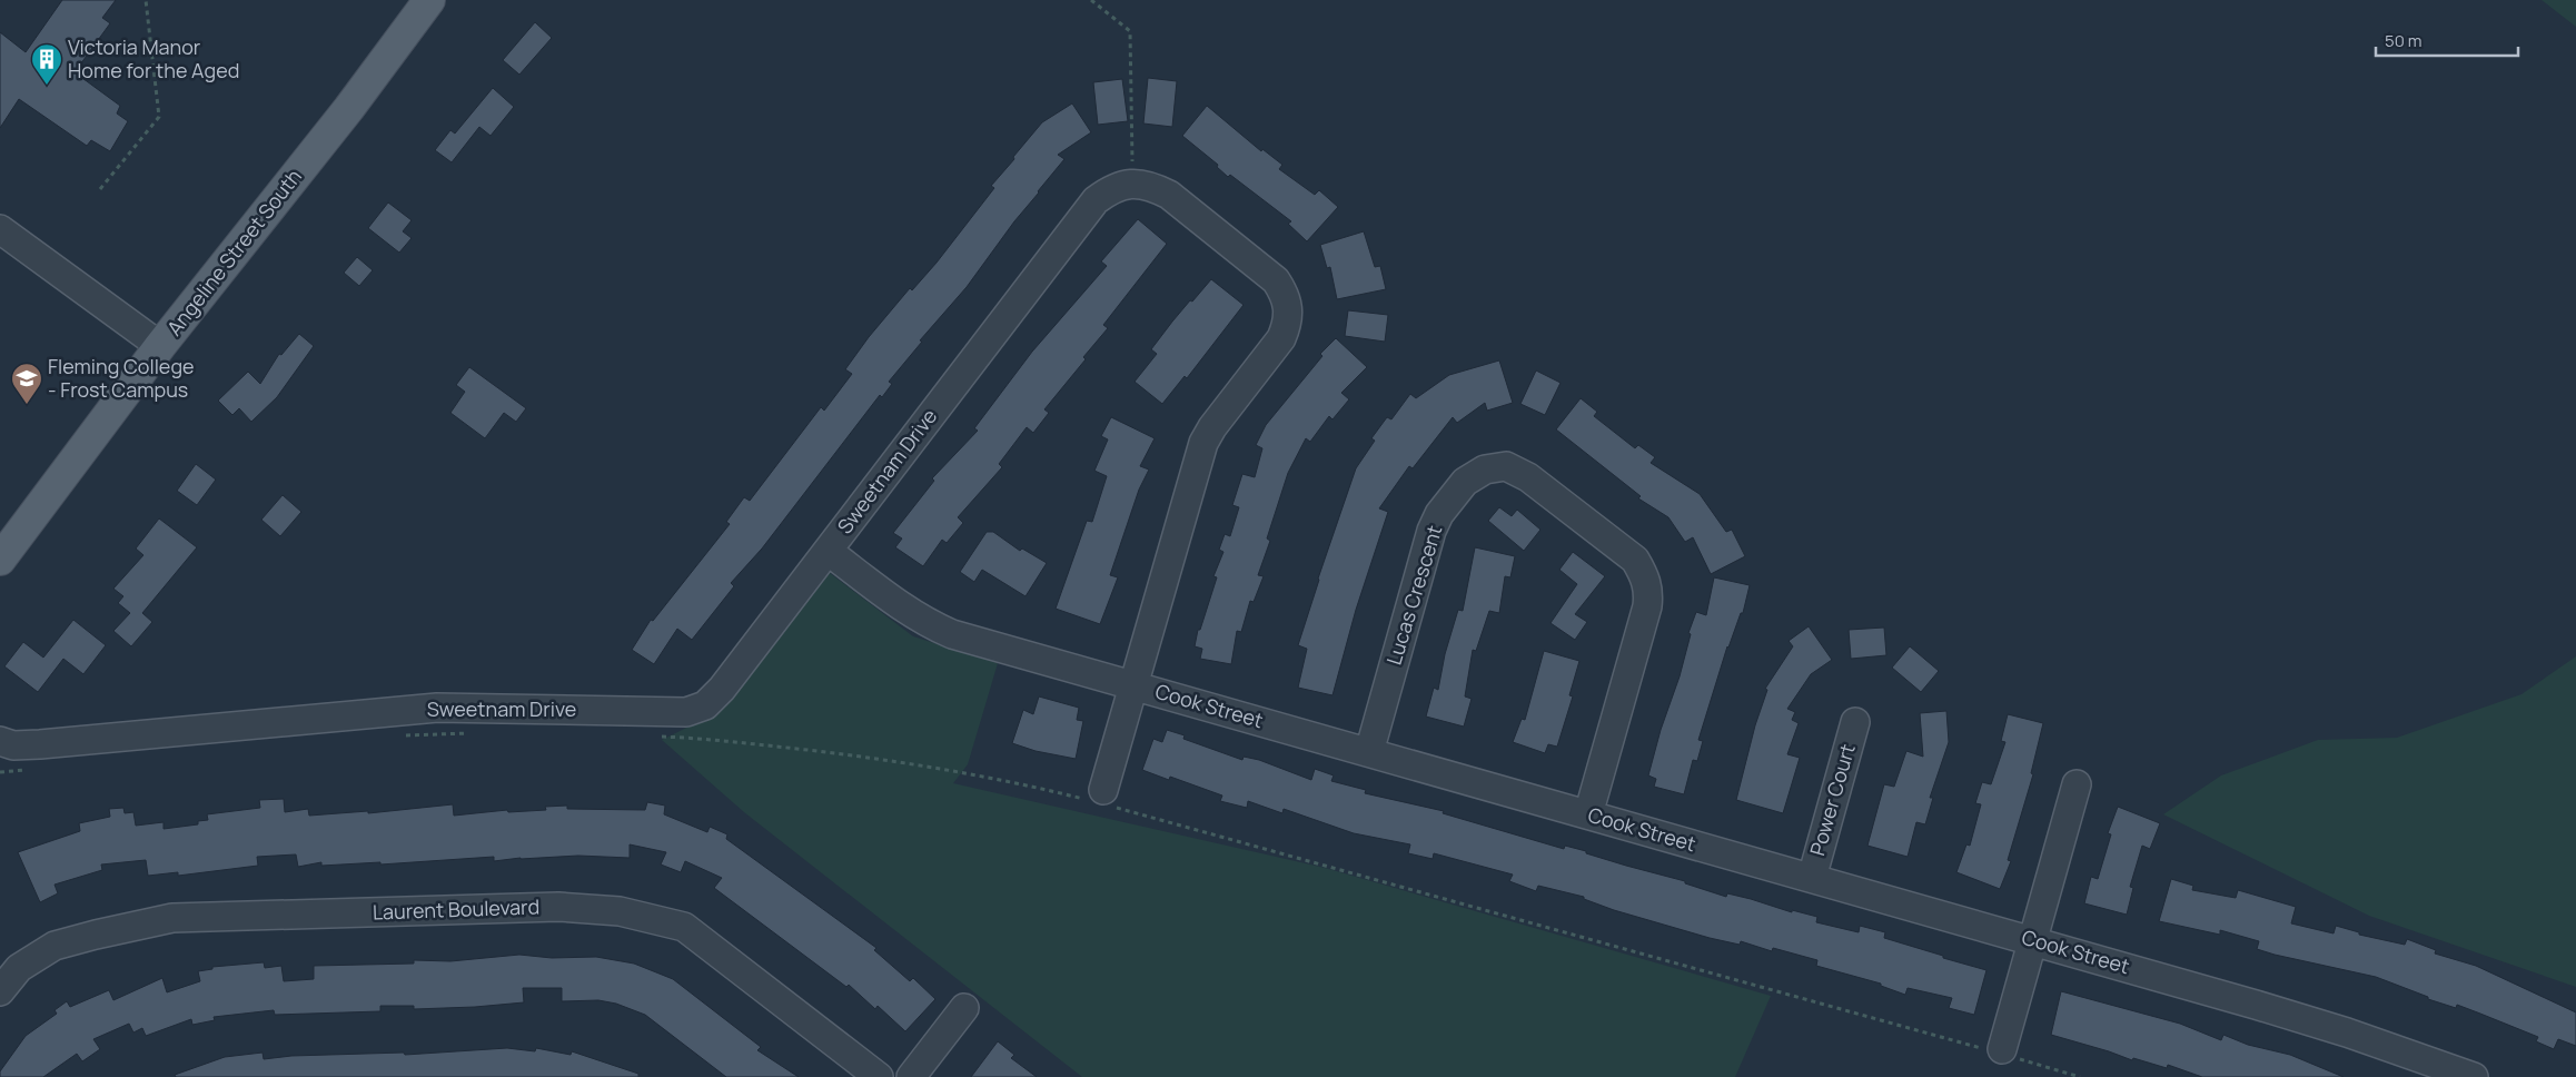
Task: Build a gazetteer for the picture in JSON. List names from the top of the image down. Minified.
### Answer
{"streets":{"main road":["Angeline Street South"],"street":["Sweetnam Drive","Lucas Crescent","Cook Street","Power Court","Laurent Boulevard"]},"crossings":[["Sweetnam Drive","Cook Street"],["Lucas Crescent","Cook Street"],["Cook Street","Power Court"]],"places":{"building":["Victoria Manor Home for the Aged"],"school or university":["Fleming College - Frost Campus"]},"scale_bar":"50 m"}
